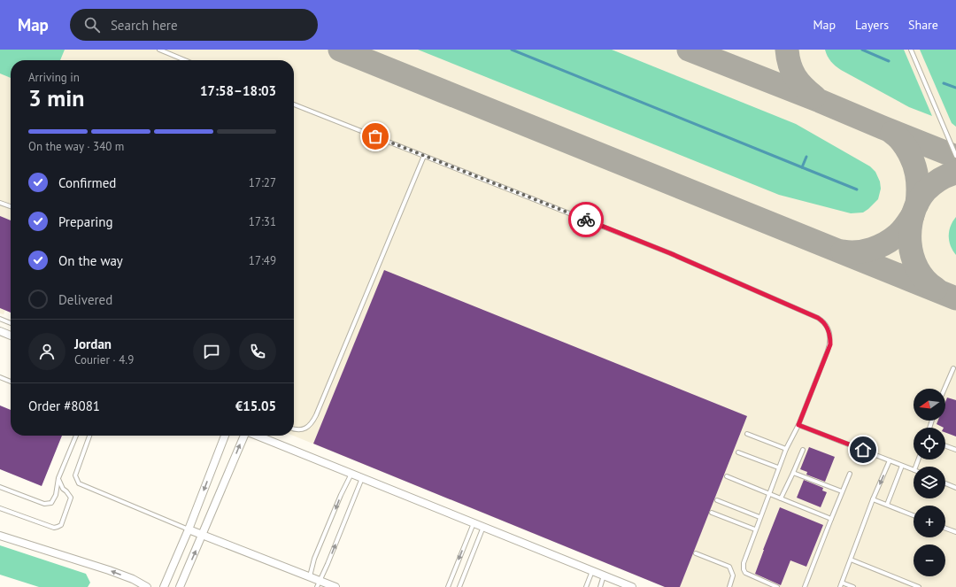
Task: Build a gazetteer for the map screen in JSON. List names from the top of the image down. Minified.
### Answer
{"north":"left","page":{"header":"Map","search":"Search here","nav":["Map","Layers","Share"],"heading":["3 min","Arriving in","17:58–18:03"],"panel":["Jordan","Courier · 4.9","Order #8081","€15.05"],"bar":"On the way · 340 m","list":[["Confirmed","17:27"],["Preparing","17:31"],["On the way","17:49"],"Delivered"],"map_buttons":["+","−"]}}
